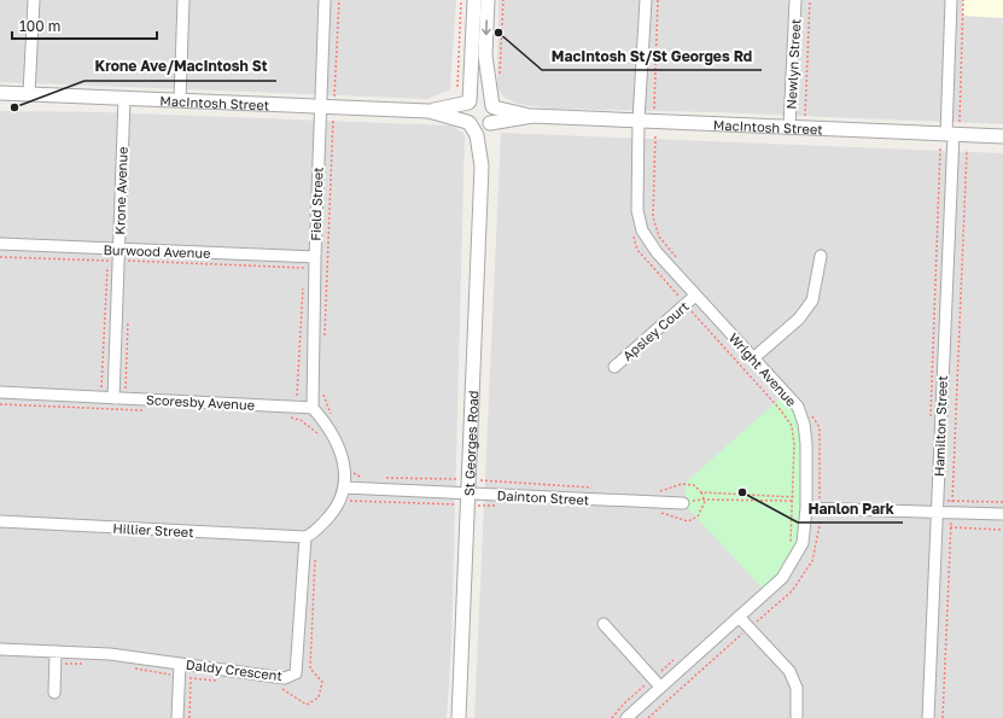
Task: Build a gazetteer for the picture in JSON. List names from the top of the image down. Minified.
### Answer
{"streets":{"street":["Newlyn Street","MacIntosh Street","Krone Avenue","Field Street","Burwood Avenue","Apsley Court","Wright Avenue","Scoresby Avenue","Hamilton Street","St Georges Road","Dainton Street","Hillier Street","Daldy Crescent"]},"crossings":[["Newlyn Street","MacIntosh Street"],["MacIntosh Street","Krone Avenue"],["MacIntosh Street","Field Street"],["MacIntosh Street","Wright Avenue"],["MacIntosh Street","Hamilton Street"],["MacIntosh Street","St Georges Road"],["Krone Avenue","Burwood Avenue"],["Krone Avenue","Scoresby Avenue"],["Field Street","Burwood Avenue"],["Field Street","Scoresby Avenue"],["Apsley Court","Wright Avenue"],["St Georges Road","Dainton Street"],["Hillier Street","Daldy Crescent"]],"places":["MacIntosh St/St Georges Rd","Krone Ave/MacIntosh St","Hanlon Park"],"scale_bar":"100 m"}
